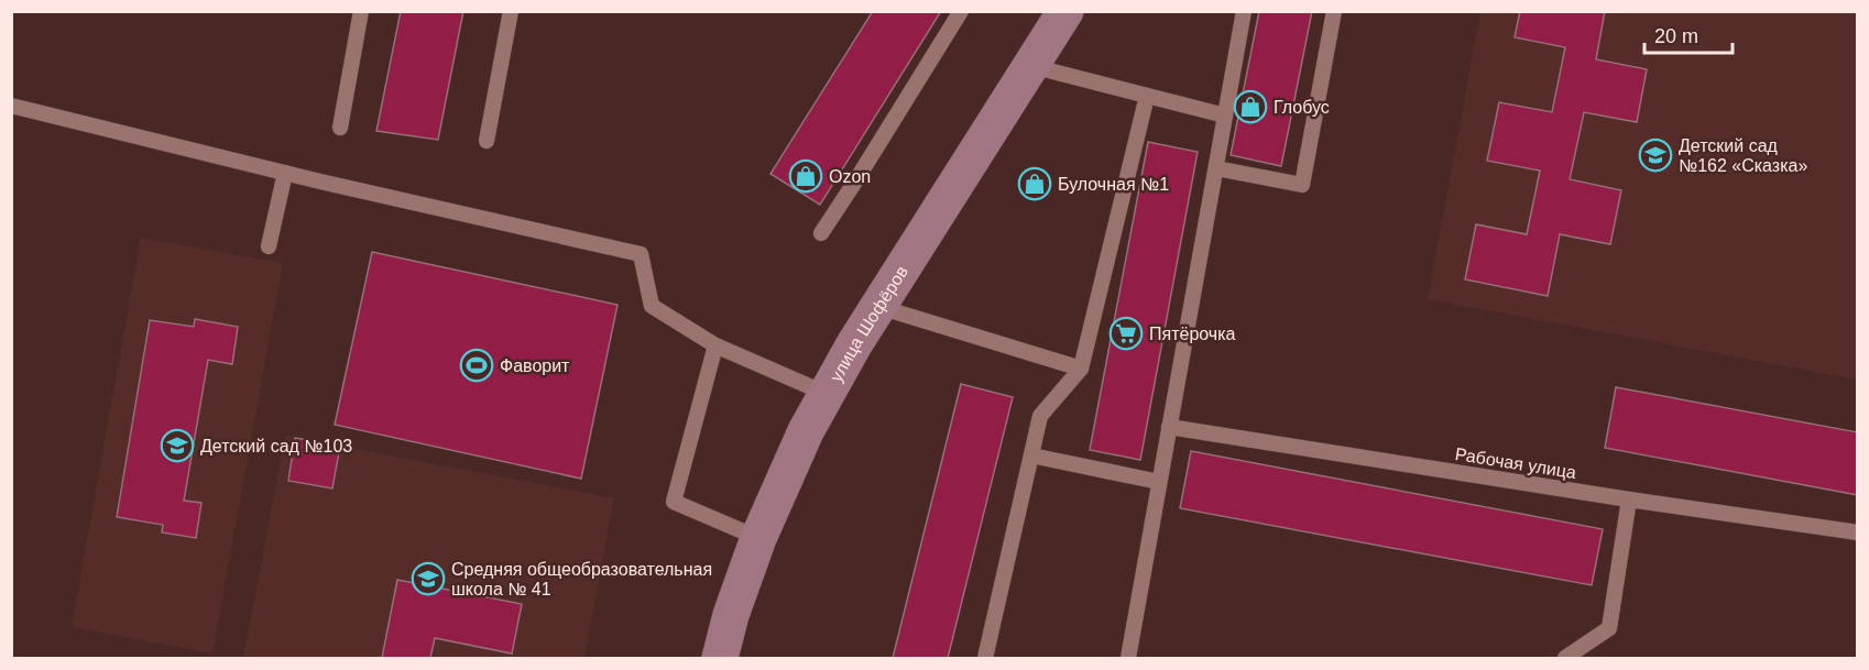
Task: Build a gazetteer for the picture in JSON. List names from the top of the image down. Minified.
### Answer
{"streets":{"main road":["улица Шофёров"],"lane":["Рабочая улица"]},"places":{"shop":["Глобус","Ozon","Булочная №1"],"school or university":["Детский сад №162 «Сказка»","Детский сад №103","Средняя общеобразовательная школа № 41"],"supermarket":["Пятёрочка"],"sports":["Фаворит"]},"scale_bar":"20 m"}
